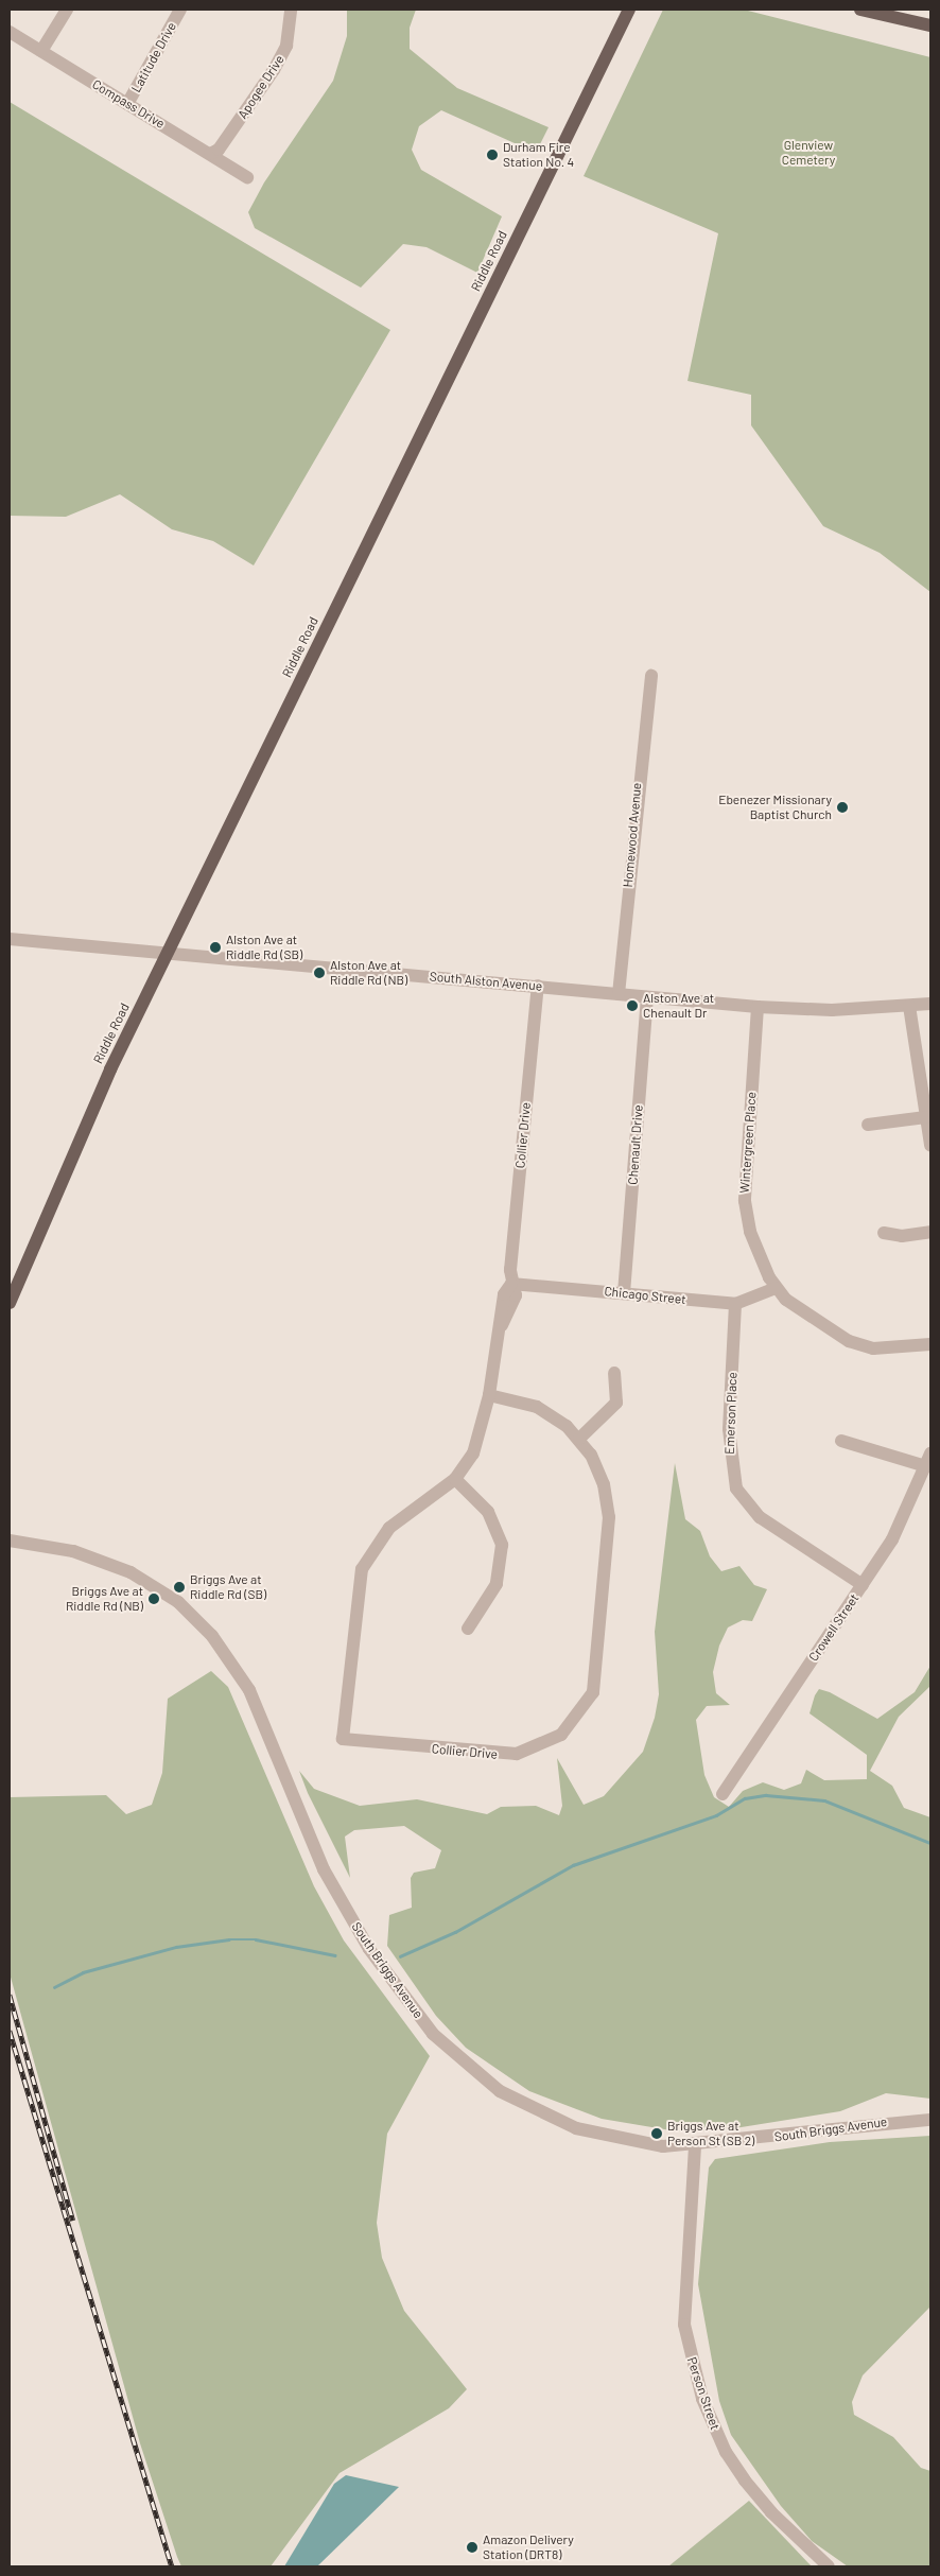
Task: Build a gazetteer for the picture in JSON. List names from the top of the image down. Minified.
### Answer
{"streets":{"main road":["Riddle Road"],"street":["Latitude Drive","Apogee Drive","Compass Drive","Homewood Avenue","South Alston Avenue","Collier Drive","Wintergreen Place","Chenault Drive","Chicago Street","Emerson Place","Crowell Street","South Briggs Avenue","Person Street"]},"crossings":[["Latitude Drive","Compass Drive"],["Apogee Drive","Compass Drive"],["Riddle Road","South Alston Avenue"],["Homewood Avenue","South Alston Avenue"],["South Alston Avenue","Collier Drive"],["South Alston Avenue","Wintergreen Place"],["South Alston Avenue","Chenault Drive"],["Collier Drive","Chicago Street"],["Wintergreen Place","Chicago Street"],["Chenault Drive","Chicago Street"],["Chicago Street","Emerson Place"],["Emerson Place","Crowell Street"],["South Briggs Avenue","Person Street"]],"parks":["Glenview Cemetery"],"places":["Durham Fire Station No. 4","Ebenezer Missionary Baptist Church","Alston Ave at Riddle Rd (SB)","Alston Ave at Riddle Rd (NB)","Alston Ave at Chenault Dr","Briggs Ave at Riddle Rd (SB)","Briggs Ave at Riddle Rd (NB)","Briggs Ave at Person St (SB 2)","Amazon Delivery Station (DRT8)"]}
